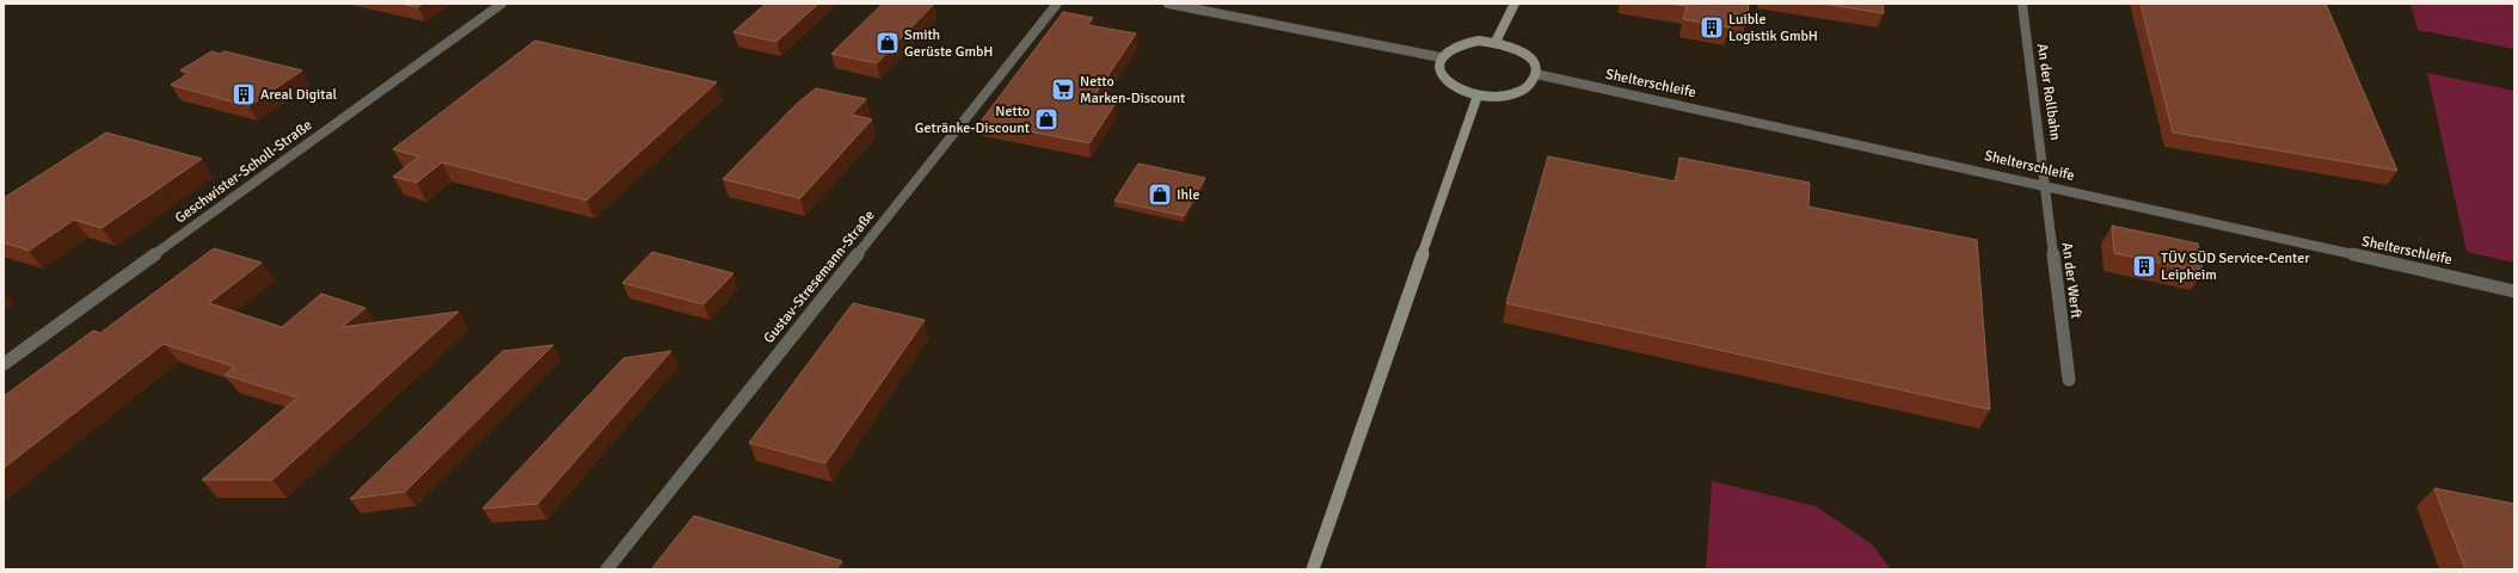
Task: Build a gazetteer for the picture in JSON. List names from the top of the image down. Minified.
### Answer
{"streets":{"street":["Shelterschleife","An der Rollbahn","Geschwister-Scholl-Straße","Gustav-Stresemann-Straße","An der Werft"]},"crossings":[["Shelterschleife","An der Rollbahn"],["Shelterschleife","An der Werft"],["An der Rollbahn","An der Werft"]],"places":{"building":["Luible Logistik GmbH","Areal Digital","TÜV SÜD Service-Center Leipheim"],"shop":["Smith Gerüste GmbH","Netto Getränke-Discount","Ihle"],"supermarket":["Netto Marken-Discount"]}}
